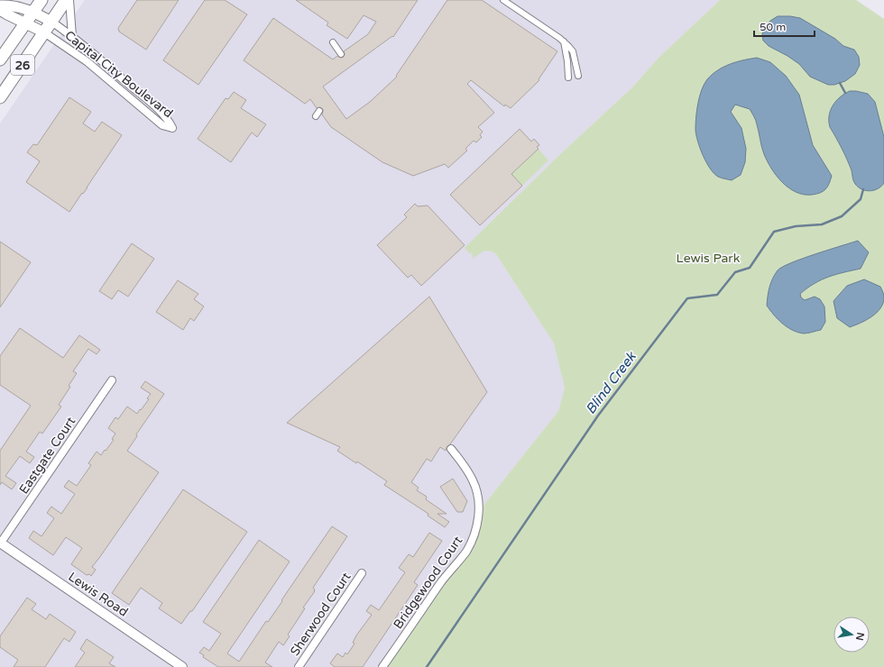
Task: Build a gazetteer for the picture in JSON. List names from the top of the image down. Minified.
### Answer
{"streets":{"highway":["26"],"street":["Capital City Boulevard","Eastgate Court","Bridgewood Court","Lewis Road","Sherwood Court"]},"crossings":[["26","Capital City Boulevard"],["Eastgate Court","Lewis Road"]],"water":["Blind Creek"],"parks":["Lewis Park"],"scale_bar":"50 m","north":"right"}
